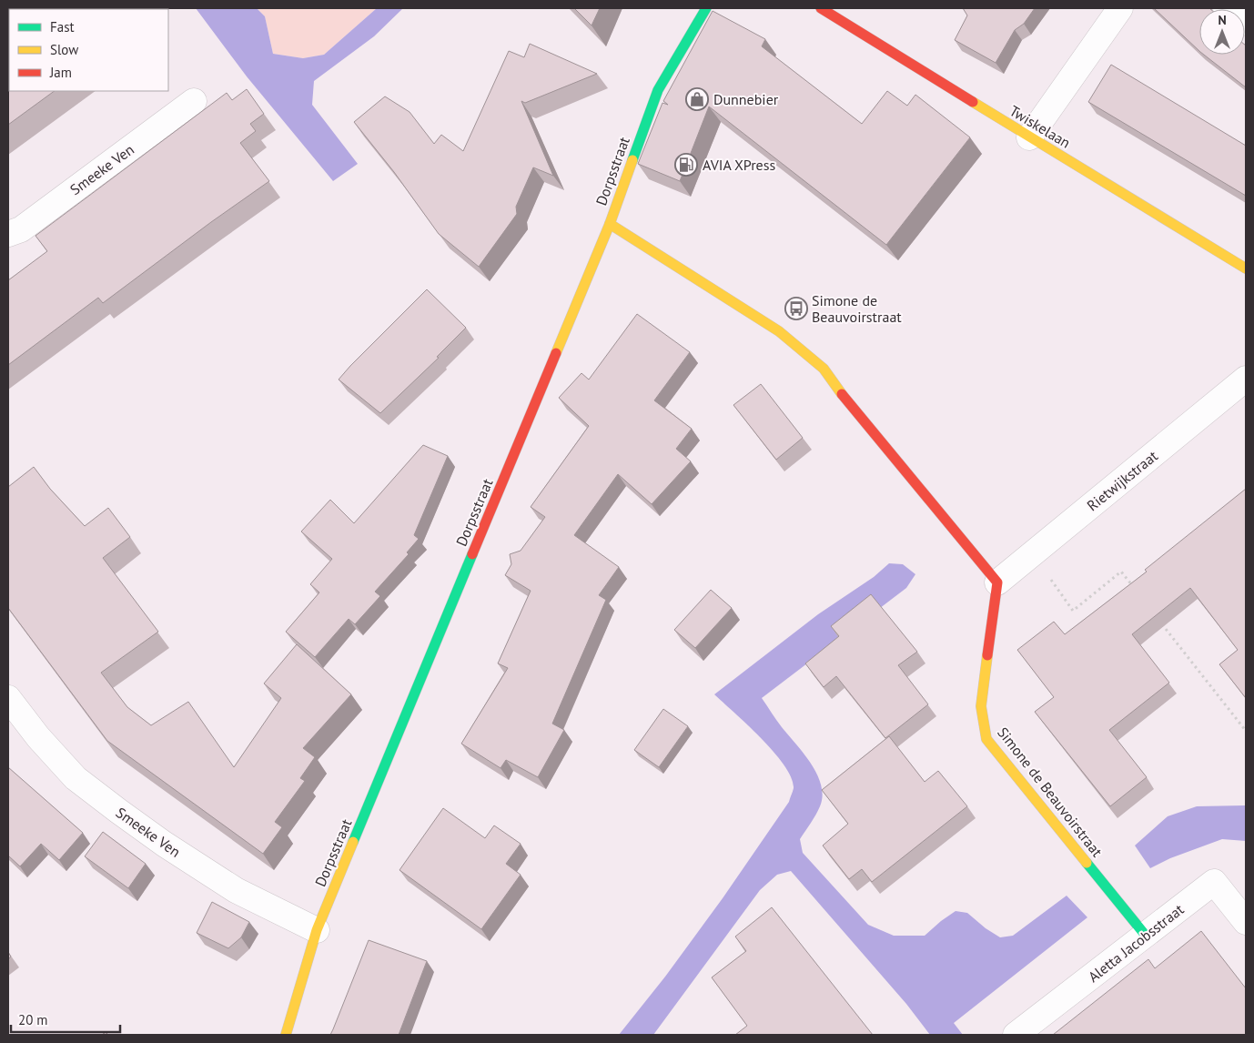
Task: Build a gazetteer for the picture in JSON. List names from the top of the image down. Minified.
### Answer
{"streets":{"street":["Twiskelaan","Smeeke Ven","Dorpsstraat","Rietwijkstraat","Simone de Beauvoirstraat","Aletta Jacobsstraat"]},"crossings":[["Smeeke Ven","Dorpsstraat"],["Rietwijkstraat","Simone de Beauvoirstraat"],["Simone de Beauvoirstraat","Aletta Jacobsstraat"]],"places":{"shop":["Dunnebier"],"fuel station":["AVIA XPress"],"bus stop":["Simone de Beauvoirstraat"]},"legend":["Fast","Slow","Jam"],"scale_bar":"20 m","north":"top"}
